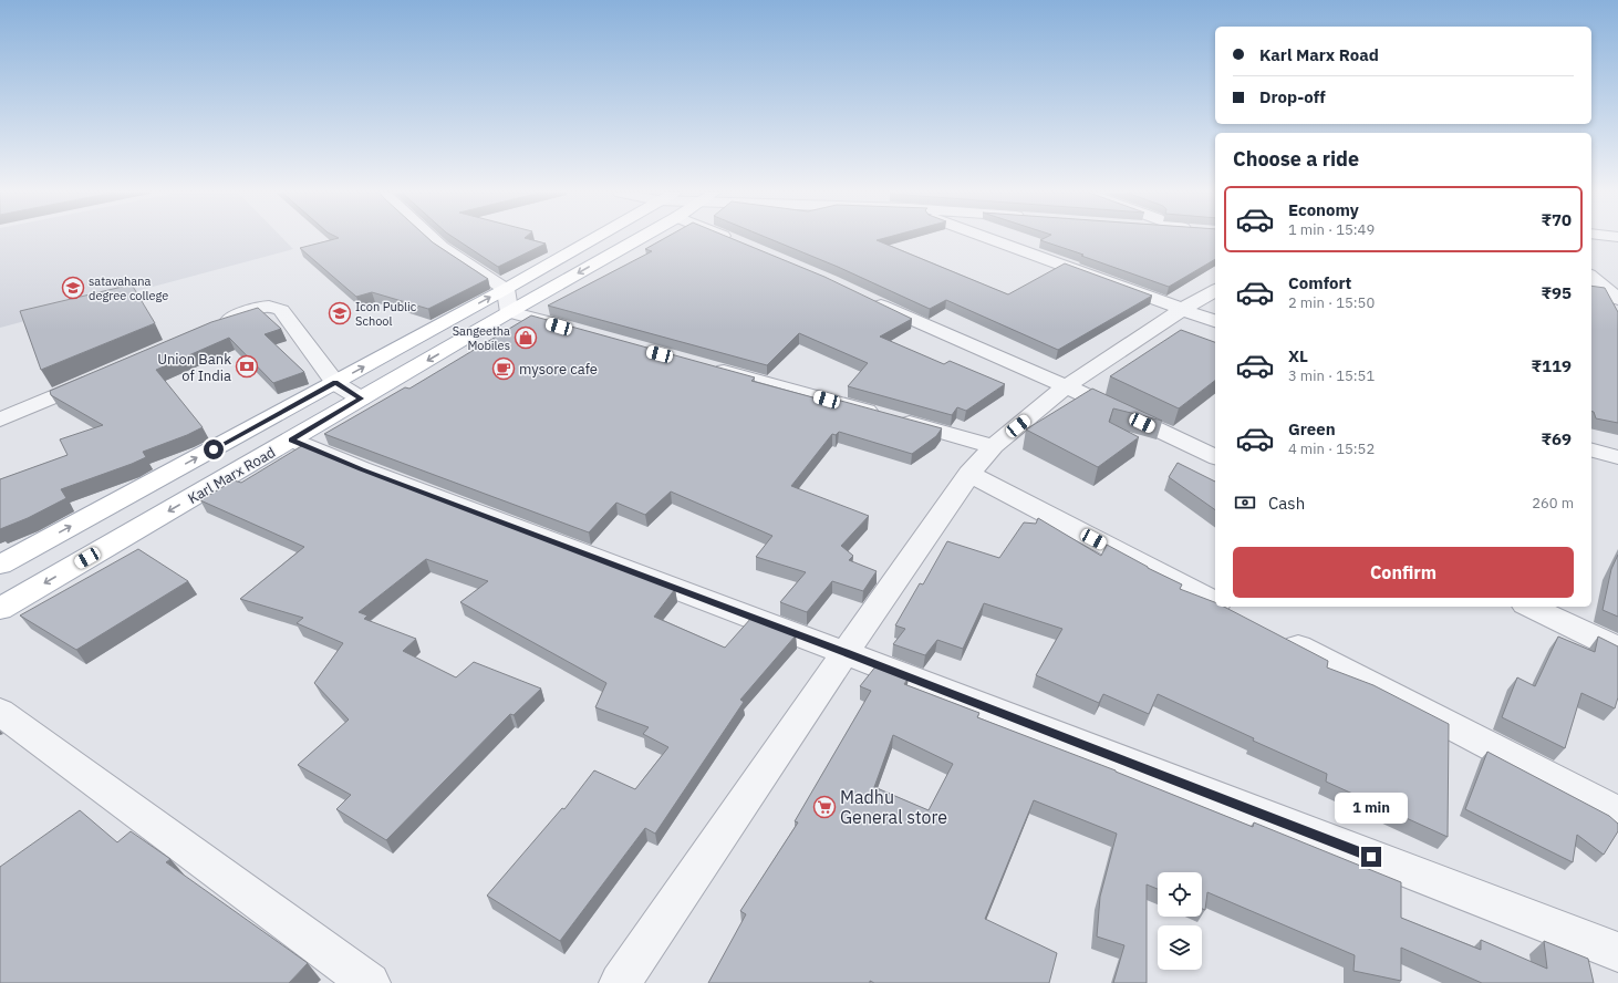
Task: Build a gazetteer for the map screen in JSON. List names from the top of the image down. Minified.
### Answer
{"streets":{"main road":["Karl Marx Road"]},"places":{"school or university":["satavahana degree college","Icon Public School"],"shop":["Sangeetha Mobiles"],"bank":["Union Bank of India"],"cafe":["mysore cafe"],"supermarket":["Madhu General store"]},"page":{"banner":["Karl Marx Road","Drop-off"],"heading":"Choose a ride","list":[{"name":"Economy","note":"1 min · 15:49","value":"₹70"},{"name":"Comfort","note":"2 min · 15:50","value":"₹95"},{"name":"XL","note":"3 min · 15:51","value":"₹119"},{"name":"Green","note":"4 min · 15:52","value":"₹69"}],"pay":["Cash","260 m"],"buttons":"Confirm","bubble":"1 min"}}
